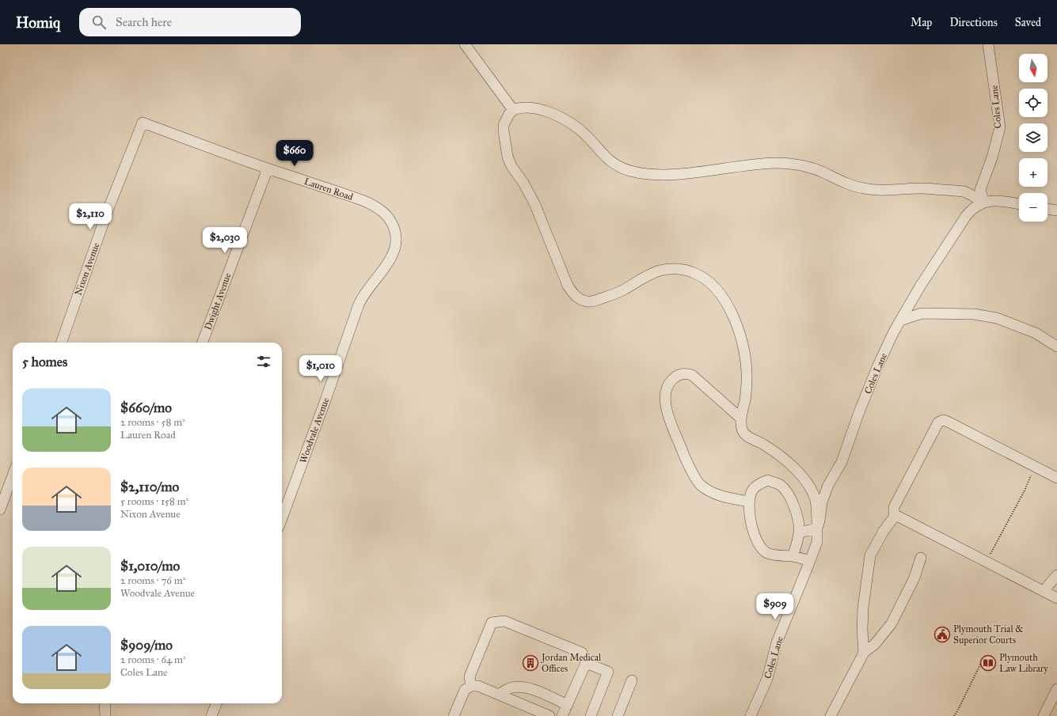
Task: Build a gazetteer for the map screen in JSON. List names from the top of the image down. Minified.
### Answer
{"streets":{"street":["Coles Lane","Lauren Road","Nixon Avenue","Dwight Avenue","Woodvale Avenue"]},"crossings":[["Lauren Road","Nixon Avenue"],["Lauren Road","Dwight Avenue"],["Lauren Road","Woodvale Avenue"]],"places":{"public building":["Plymouth Trial & Superior Courts"],"building":["Jordan Medical Offices"],"library":["Plymouth Law Library"]},"north":"bottom","page":{"header":"Homiq","search":"Search here","nav":["Map","Directions","Saved"],"map_buttons":["+","−"],"price":["$660","$2,110","$2,030","$1,010","$909"],"heading":"5 homes","list":[{"name":"$660/mo","note":"2 rooms · 58 m² · Lauren Road"},{"name":"$2,110/mo","note":"5 rooms · 158 m² · Nixon Avenue"},{"name":"$1,010/mo","note":"2 rooms · 76 m² · Woodvale Avenue"},{"name":"$909/mo","note":"2 rooms · 64 m² · Coles Lane"}]}}
